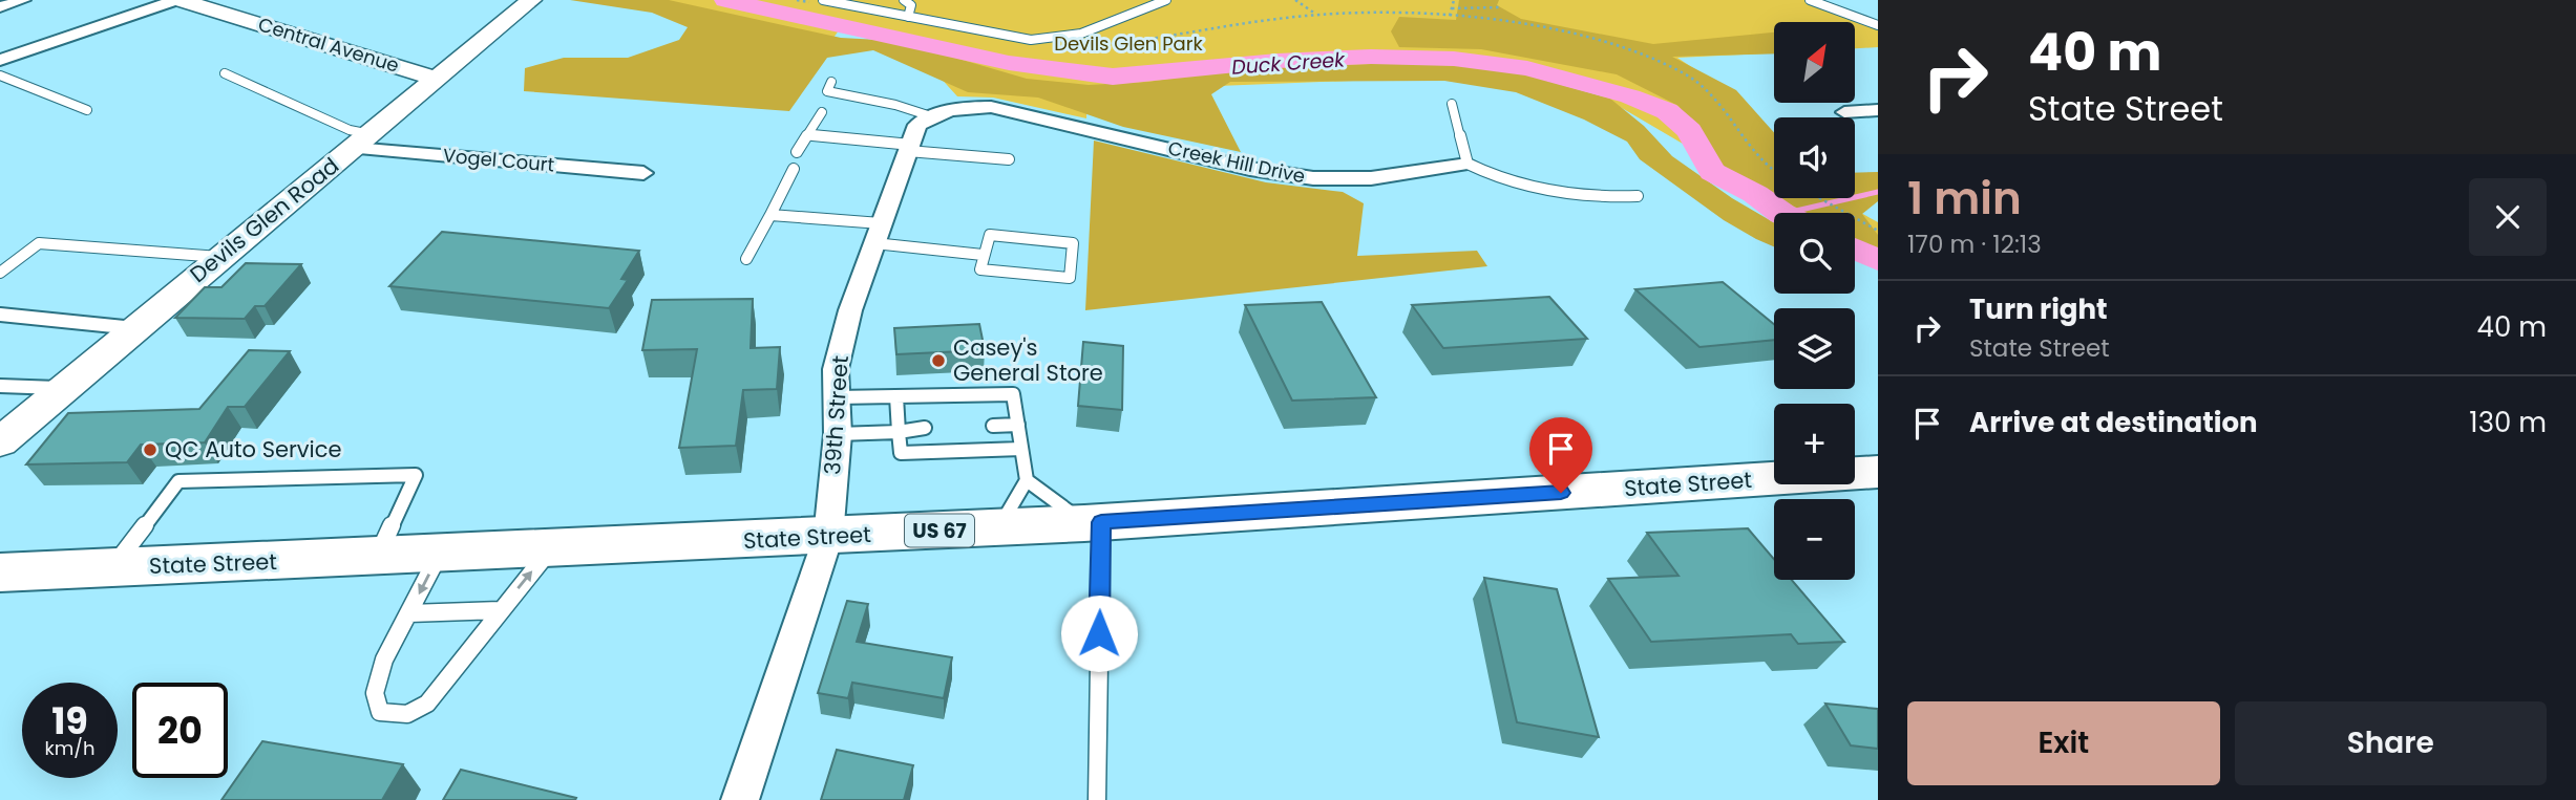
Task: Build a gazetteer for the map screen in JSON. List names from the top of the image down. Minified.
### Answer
{"streets":{"main road":["Central Avenue","Devils Glen Road","State Street","US 67"],"street":["Vogel Court","Creek Hill Drive","39th Street"]},"crossings":[["Central Avenue","Devils Glen Road"],["Vogel Court","Devils Glen Road"],["Creek Hill Drive","39th Street"],["39th Street","State Street"]],"water":["Duck Creek"],"parks":["Devils Glen Park"],"places":["Casey's General Store","QC Auto Service"],"north":"top right","page":{"turn":["40 m","State Street"],"map_buttons":["+","−"],"heading":["1 min","170 m · 12:13"],"list":[{"name":"Turn right","note":"State Street","value":"40 m"},{"name":"Arrive at destination","value":"130 m"}],"speed":"19 km/h","limit":"20","buttons":["Exit","Share"]}}
